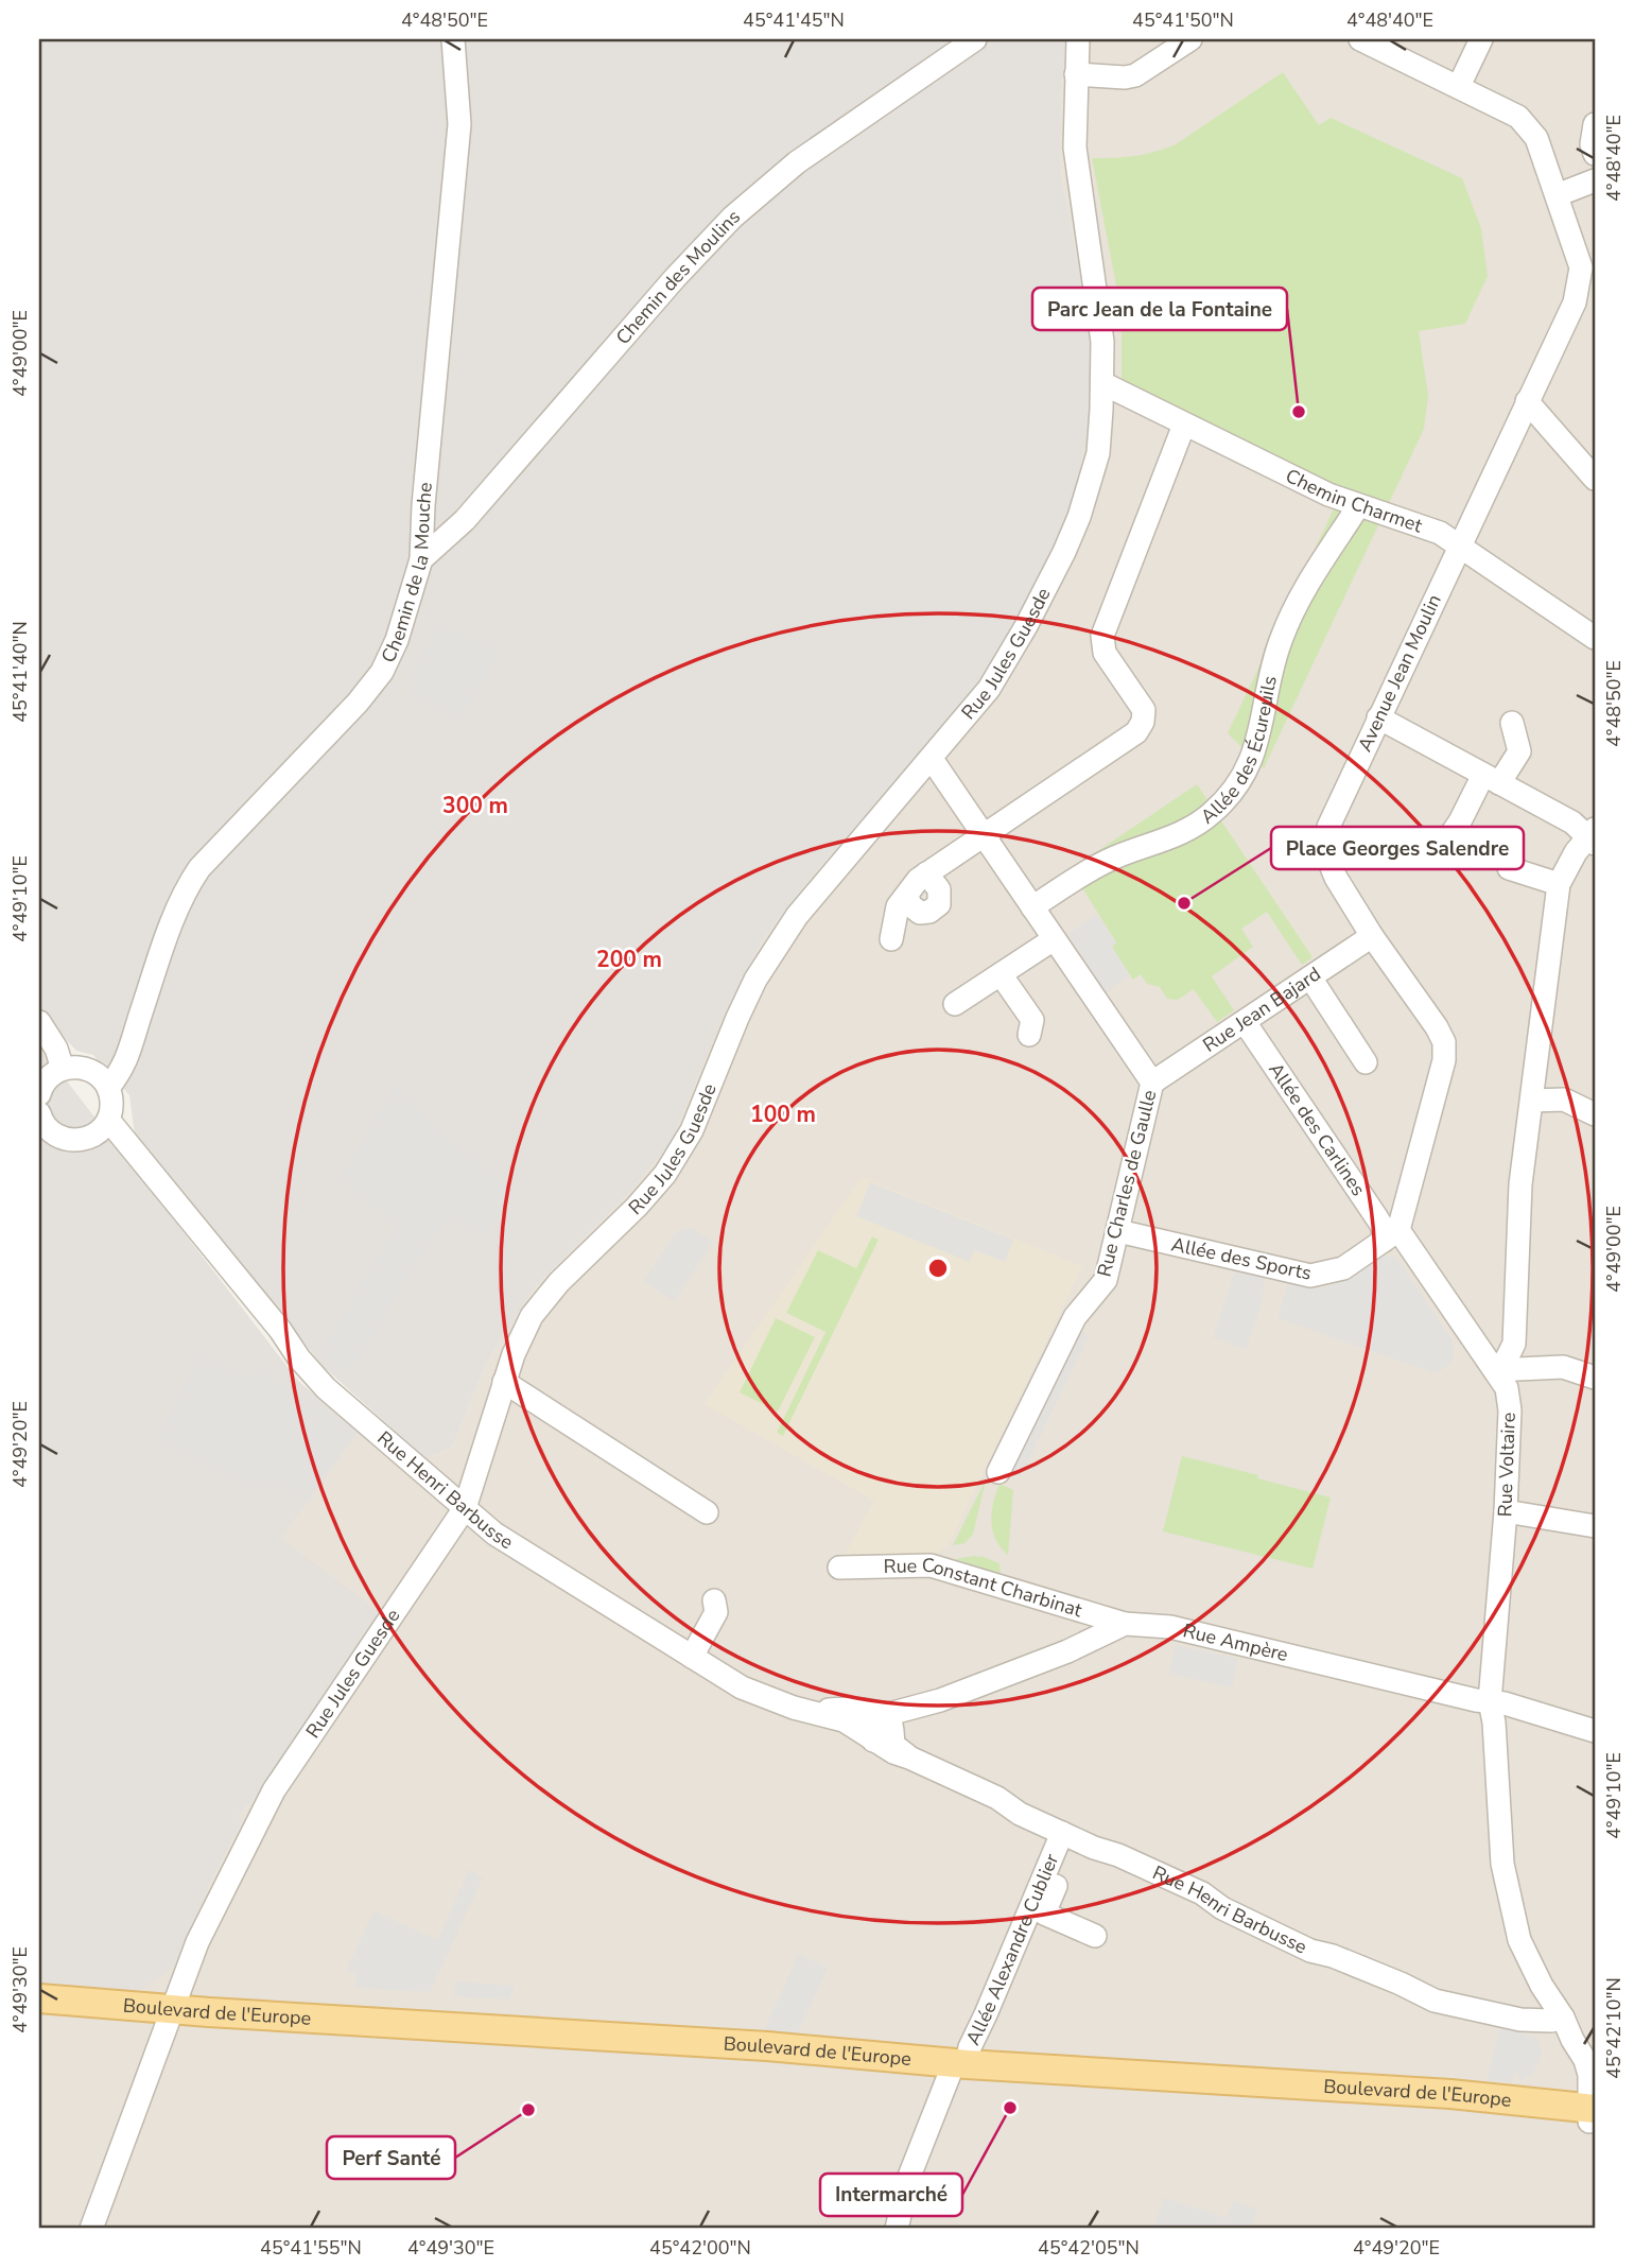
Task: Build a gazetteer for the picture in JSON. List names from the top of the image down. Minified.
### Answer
{"streets":{"main road":["Boulevard de l'Europe"],"street":["Chemin des Moulins","Chemin Charmet","Chemin de la Mouche","Rue Jules Guesde","Avenue Jean Moulin","Allée des Écureuils","Rue Jean Bajard","Allée des Carlines","Rue Charles de Gaulle","Allée des Sports","Rue Voltaire","Rue Henri Barbusse","Rue Constant Charbinat","Rue Ampère","Allée Alexandre Cublier"]},"crossings":[["Chemin des Moulins","Chemin de la Mouche"],["Chemin Charmet","Rue Jules Guesde"],["Chemin Charmet","Avenue Jean Moulin"],["Chemin Charmet","Allée des Écureuils"],["Rue Jules Guesde","Rue Charles de Gaulle"],["Rue Jules Guesde","Rue Henri Barbusse"],["Rue Jules Guesde","Boulevard de l'Europe"],["Avenue Jean Moulin","Rue Jean Bajard"],["Avenue Jean Moulin","Allée des Carlines"],["Avenue Jean Moulin","Allée des Sports"],["Allée des Écureuils","Rue Charles de Gaulle"],["Rue Jean Bajard","Allée des Carlines"],["Rue Jean Bajard","Rue Charles de Gaulle"],["Allée des Carlines","Allée des Sports"],["Rue Charles de Gaulle","Allée des Sports"],["Rue Voltaire","Rue Henri Barbusse"],["Rue Voltaire","Rue Ampère"],["Rue Voltaire","Boulevard de l'Europe"],["Rue Henri Barbusse","Rue Ampère"],["Rue Henri Barbusse","Allée Alexandre Cublier"],["Rue Constant Charbinat","Rue Ampère"],["Allée Alexandre Cublier","Boulevard de l'Europe"]],"places":["Parc Jean de la Fontaine","Place Georges Salendre","Intermarché","Perf Santé"],"coordinates":["4°48'50\"E","45°41'45\"N","45°41'50\"N","4°48'40\"E","4°49'00\"E","45°41'40\"N","4°49'10\"E","4°49'20\"E","4°49'30\"E","45°42'10\"N","45°41'55\"N","45°42'00\"N","45°42'05\"N"],"rings":["300 m","200 m","100 m"]}
